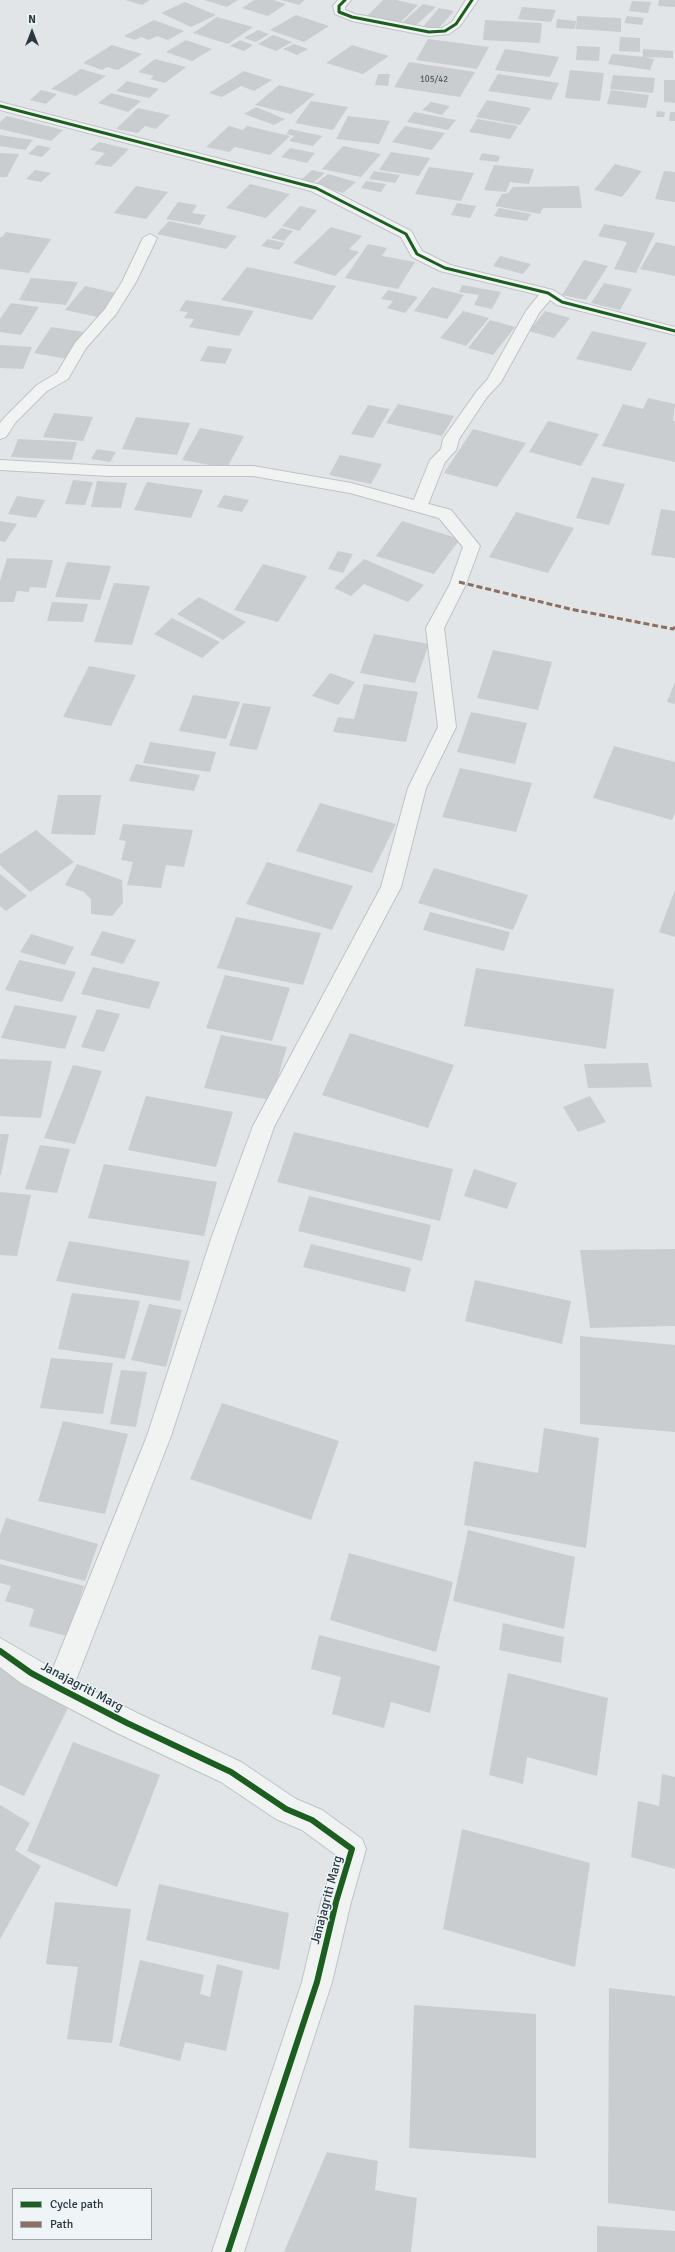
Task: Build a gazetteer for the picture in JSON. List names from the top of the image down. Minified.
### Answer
{"streets":{"street":["Janajagriti Marg"]},"house_numbers":["105/42"],"legend":["Cycle path","Path"],"north":"top"}
